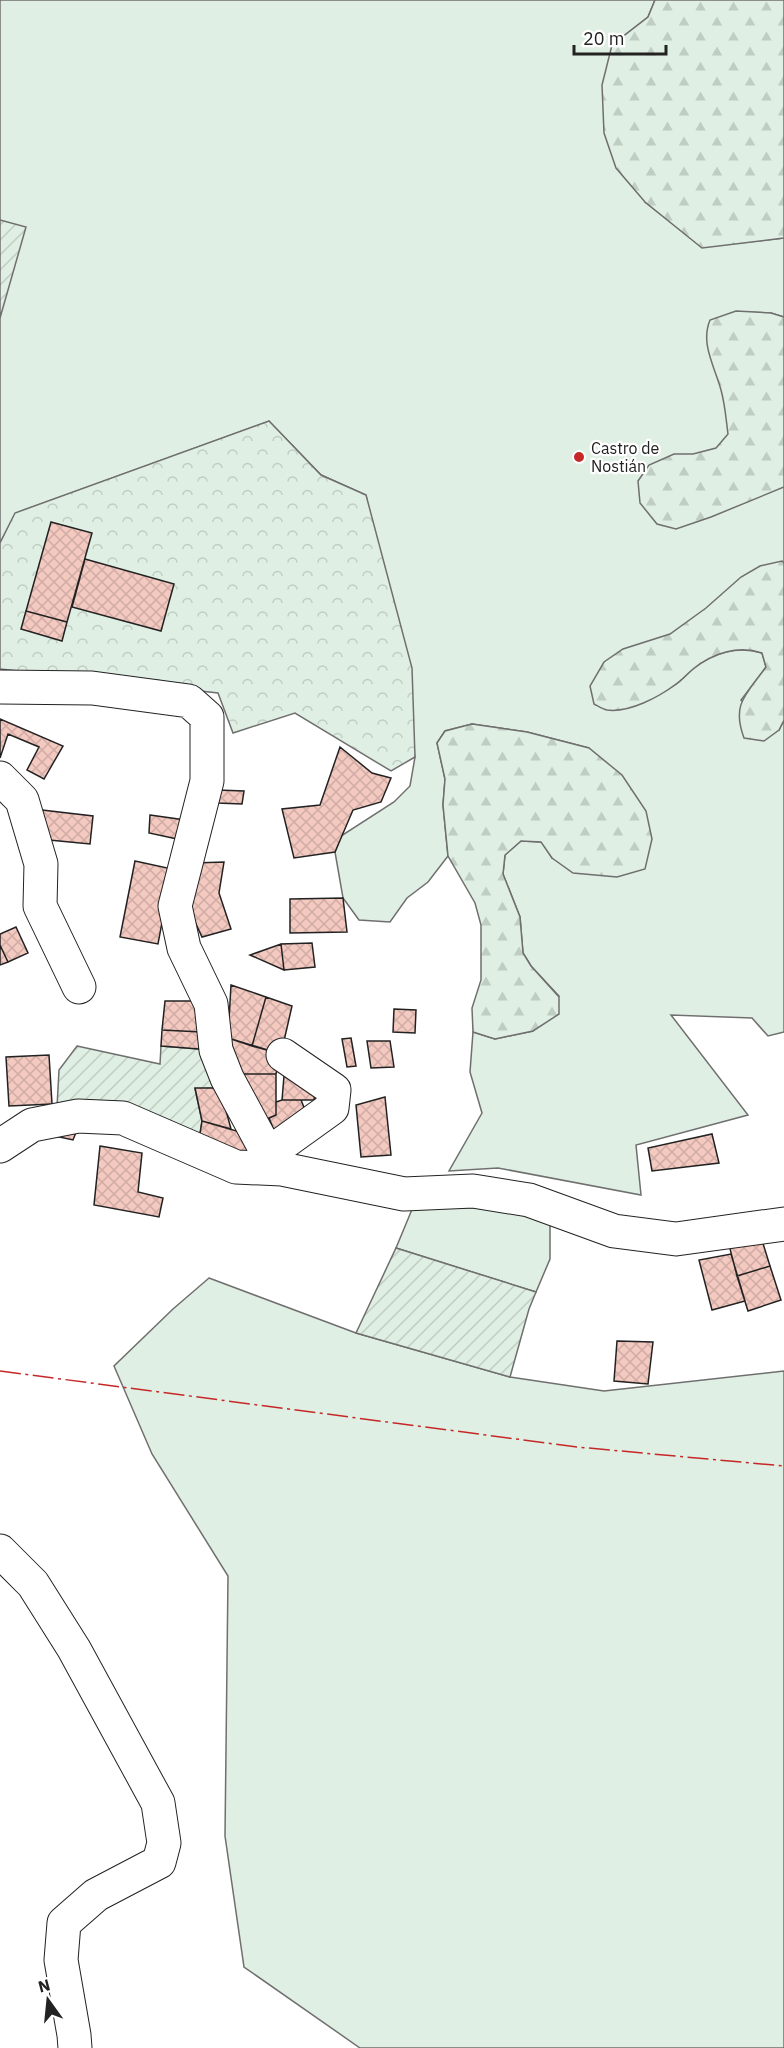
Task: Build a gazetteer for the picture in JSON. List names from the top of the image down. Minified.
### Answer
{"places":["Castro de Nostián"],"scale_bar":"20 m","north":"top"}
